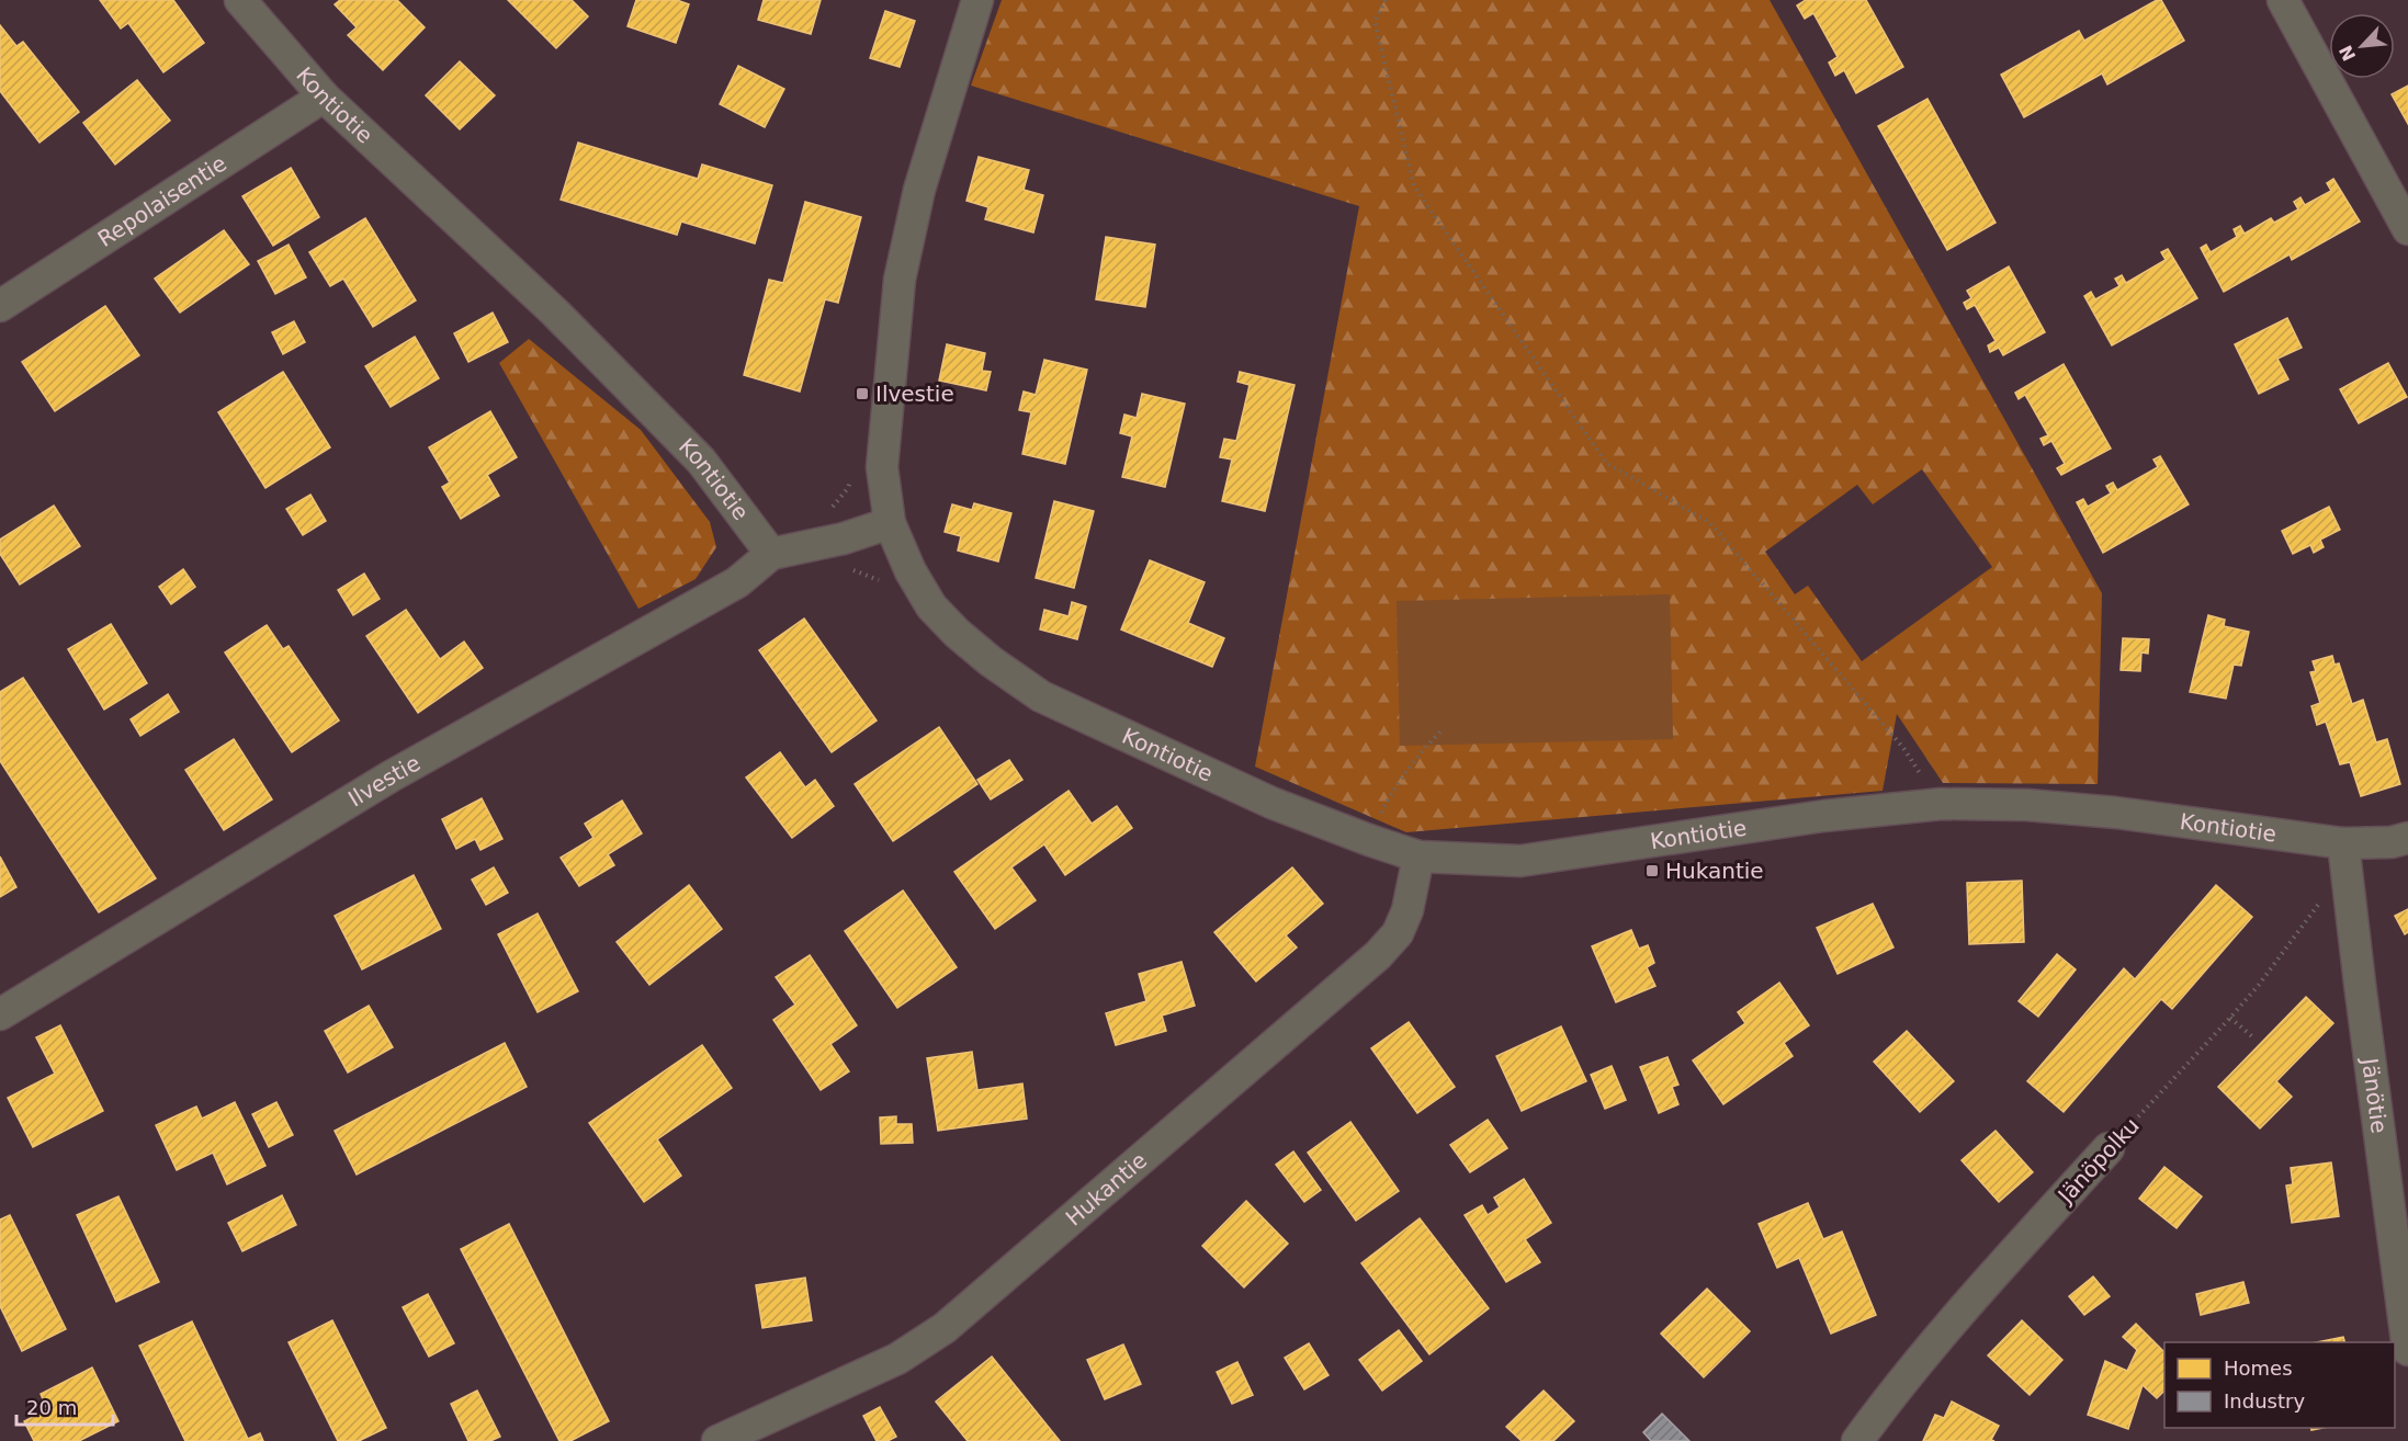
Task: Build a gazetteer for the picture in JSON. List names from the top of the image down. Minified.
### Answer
{"streets":{"street":["Kontiotie","Repolaisentie","Ilvestie","Jänötie","Jänöpolku","Hukantie"]},"crossings":[["Kontiotie","Repolaisentie"],["Kontiotie","Ilvestie"],["Kontiotie","Jänötie"],["Kontiotie","Hukantie"],["Jänötie","Jänöpolku"]],"places":{"transit":["Ilvestie","Hukantie"]},"legend":["Homes","Industry"],"scale_bar":"20 m","north":"bottom left"}
